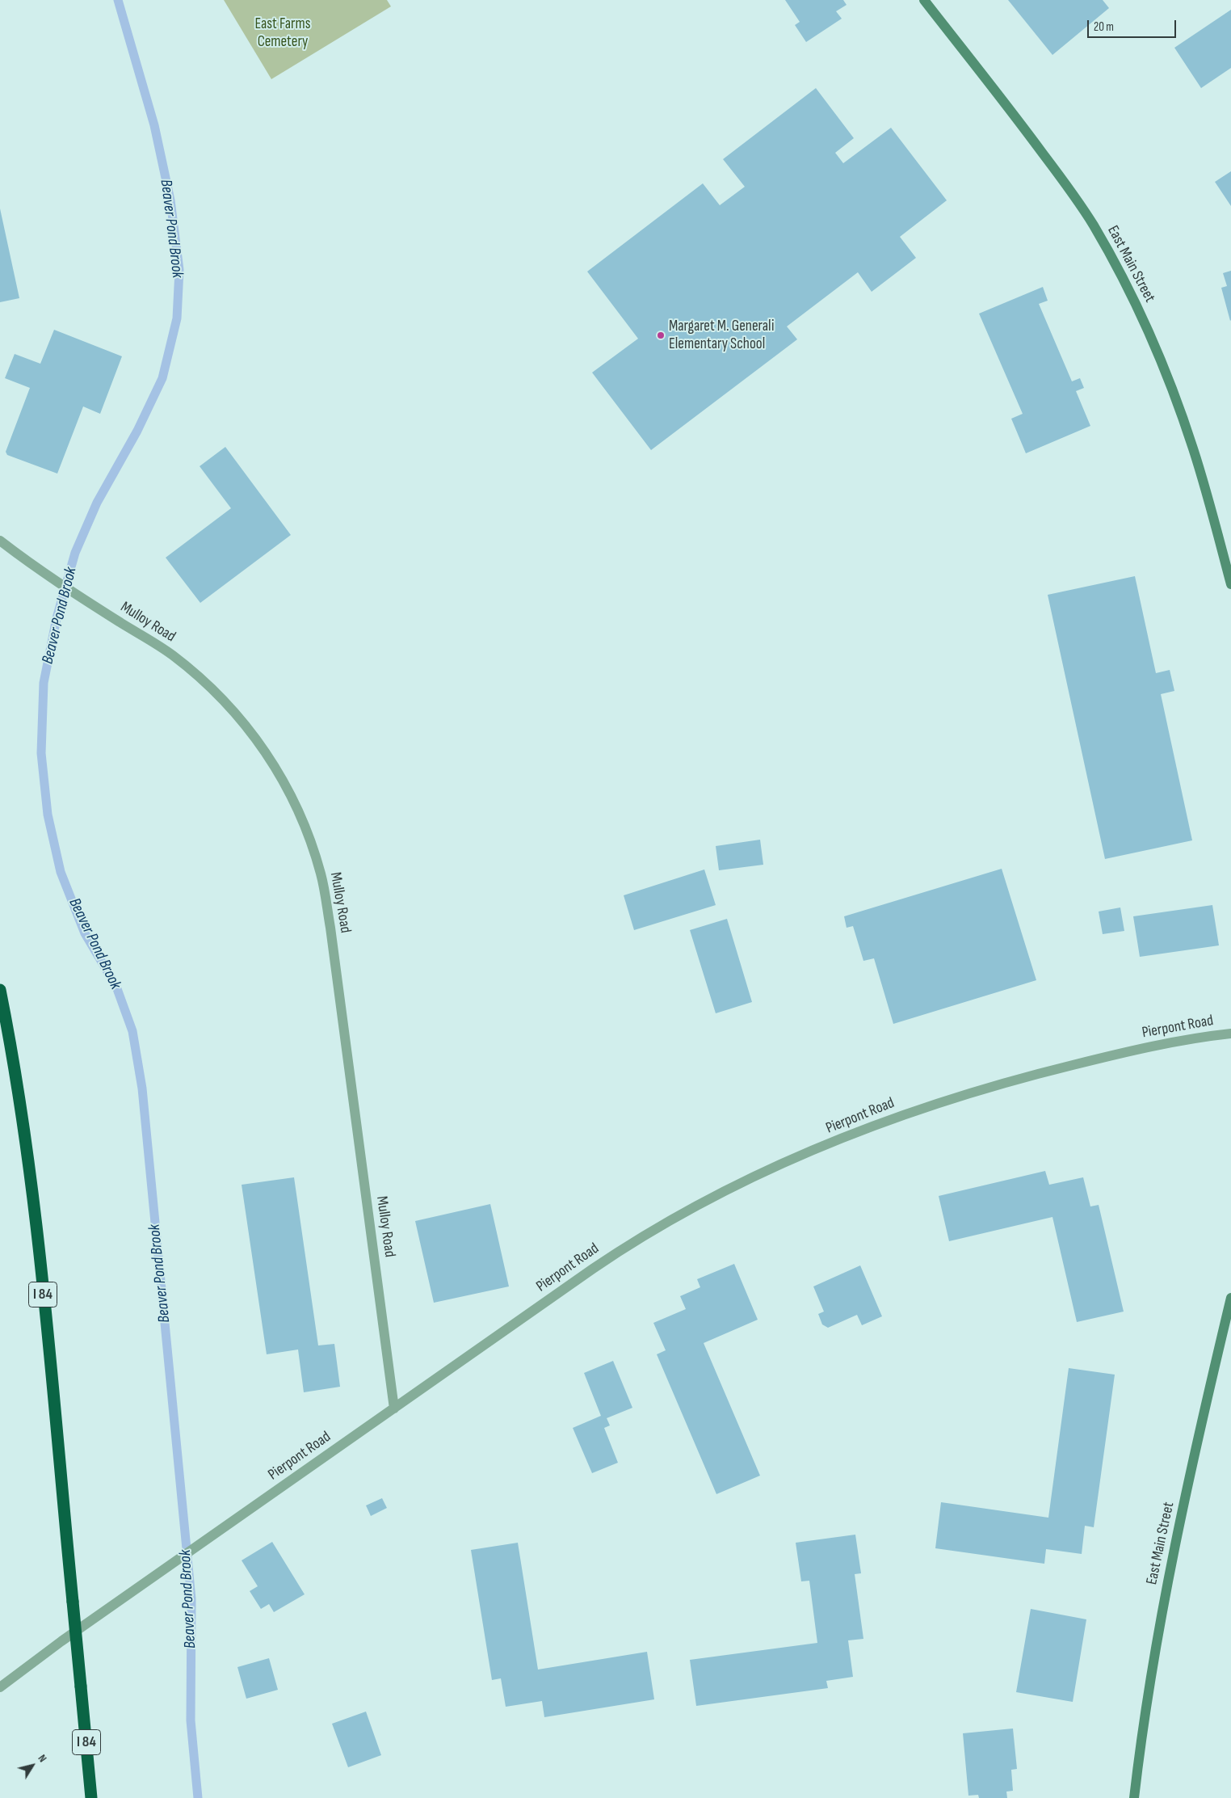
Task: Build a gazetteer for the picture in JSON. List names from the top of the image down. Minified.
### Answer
{"streets":{"highway":["I 84"],"main road":["East Main Street"],"street":["Mulloy Road","Pierpont Road"]},"crossings":[["Mulloy Road","Pierpont Road"]],"water":["Beaver Pond Brook"],"parks":["East Farms Cemetery"],"places":["Margaret M. Generali Elementary School"],"scale_bar":"20 m","north":"top right"}
